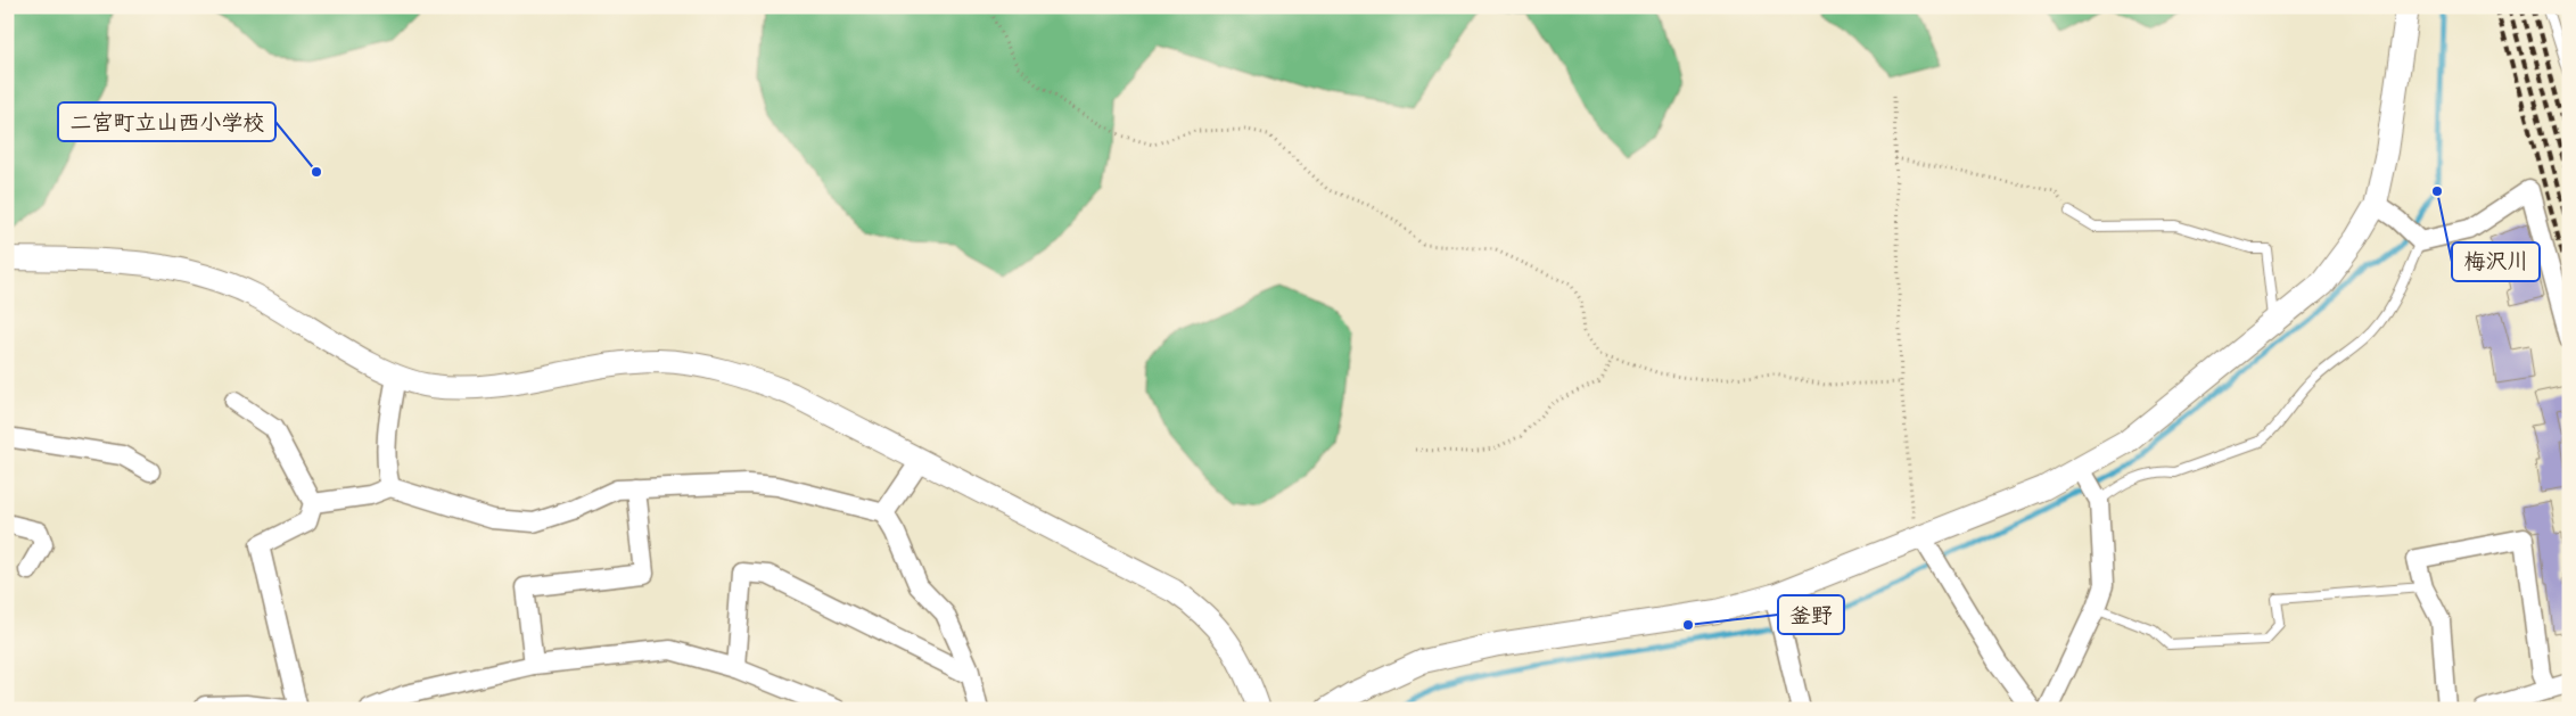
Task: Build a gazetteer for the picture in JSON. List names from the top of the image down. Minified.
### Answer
{"places":["二宮町立山西小学校","梅沢川","釜野"]}
